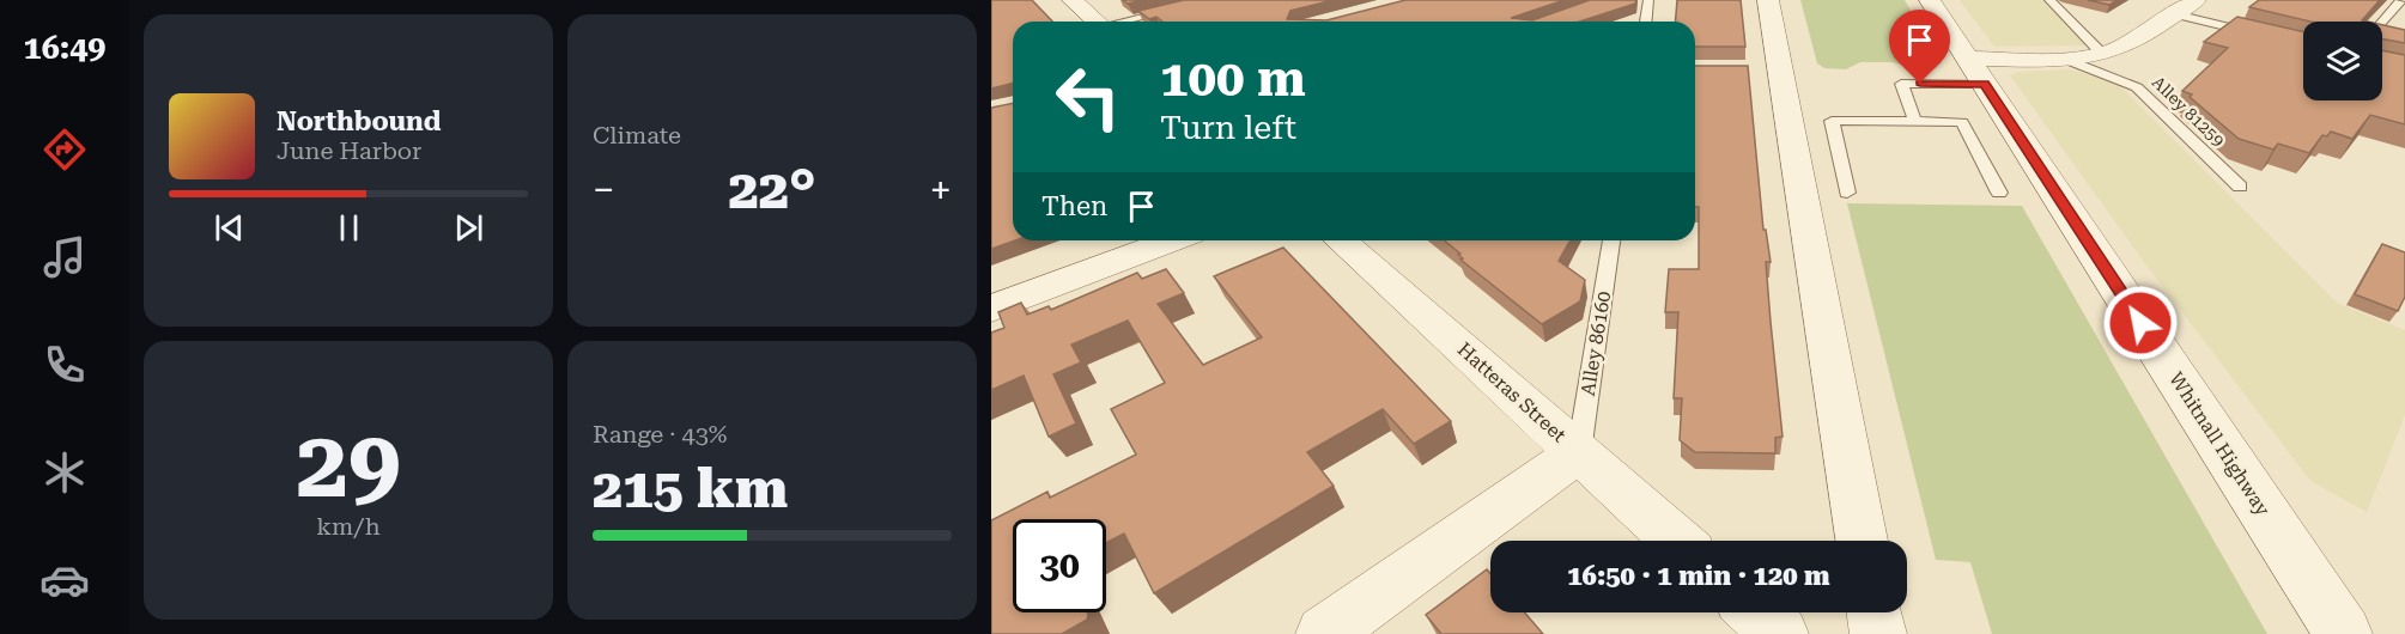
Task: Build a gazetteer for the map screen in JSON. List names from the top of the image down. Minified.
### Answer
{"streets":{"street":["Hatteras Street","Whitnall Highway"],"lane":["Alley 81259","Alley 86160"]},"crossings":[["Alley 86160","Hatteras Street"]],"page":{"tabs":"16:49","tile":["Climate",["29","km/h"],["Range · 43%","215 km"]],"turn":["100 m","Turn left"],"song":["Northbound","June Harbor"],"heat":["−","22°","+"],"then":"Then","limit":"30","trip":"16:50 · 1 min · 120 m"}}
